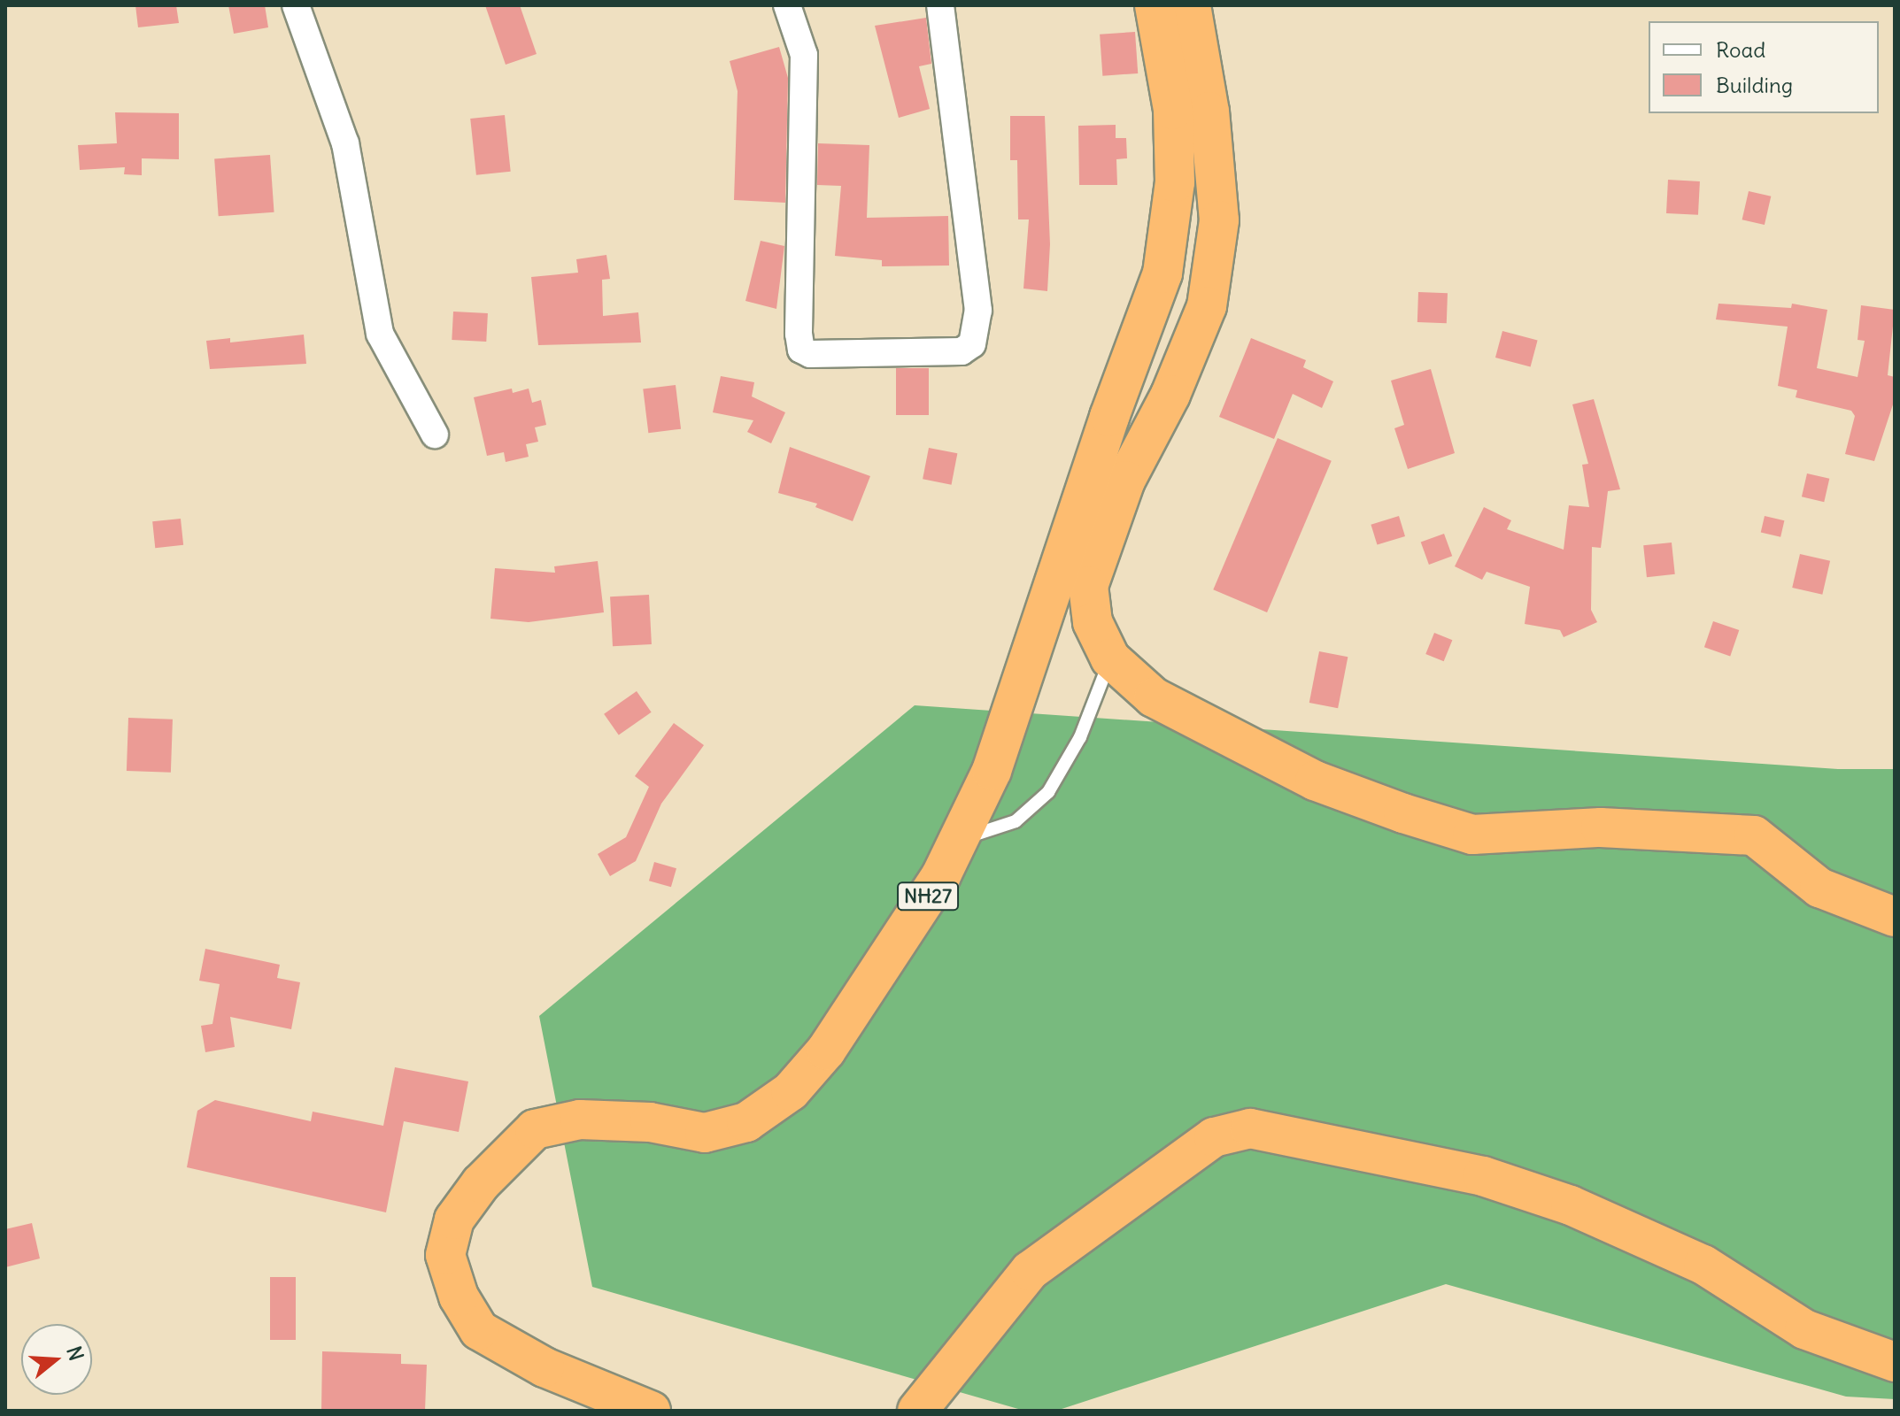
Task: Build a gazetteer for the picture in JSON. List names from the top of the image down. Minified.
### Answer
{"streets":{"highway":["NH27"]},"legend":["Road","Building"],"north":"right"}
